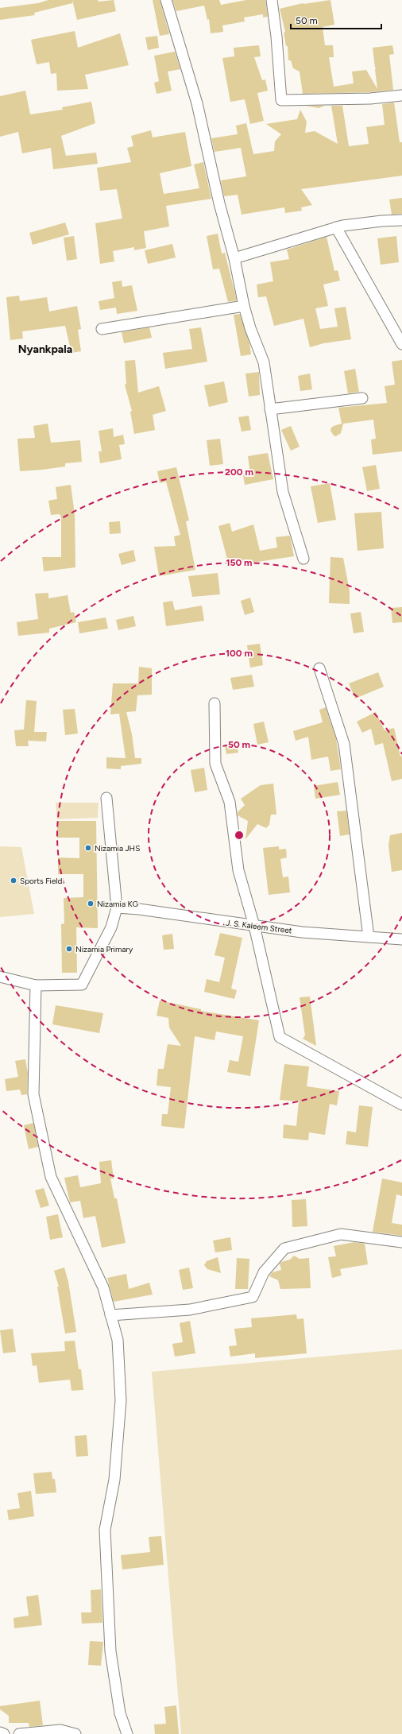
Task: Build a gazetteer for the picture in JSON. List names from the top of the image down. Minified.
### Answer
{"streets":{"street":["J. S. Kaleem Street"]},"districts":["Nyankpala"],"places":["Nizamia JHS","Sports Field","Nizamia KG","Nizamia Primary"],"scale_bar":"50 m","rings":["200 m","150 m","100 m","50 m"]}
